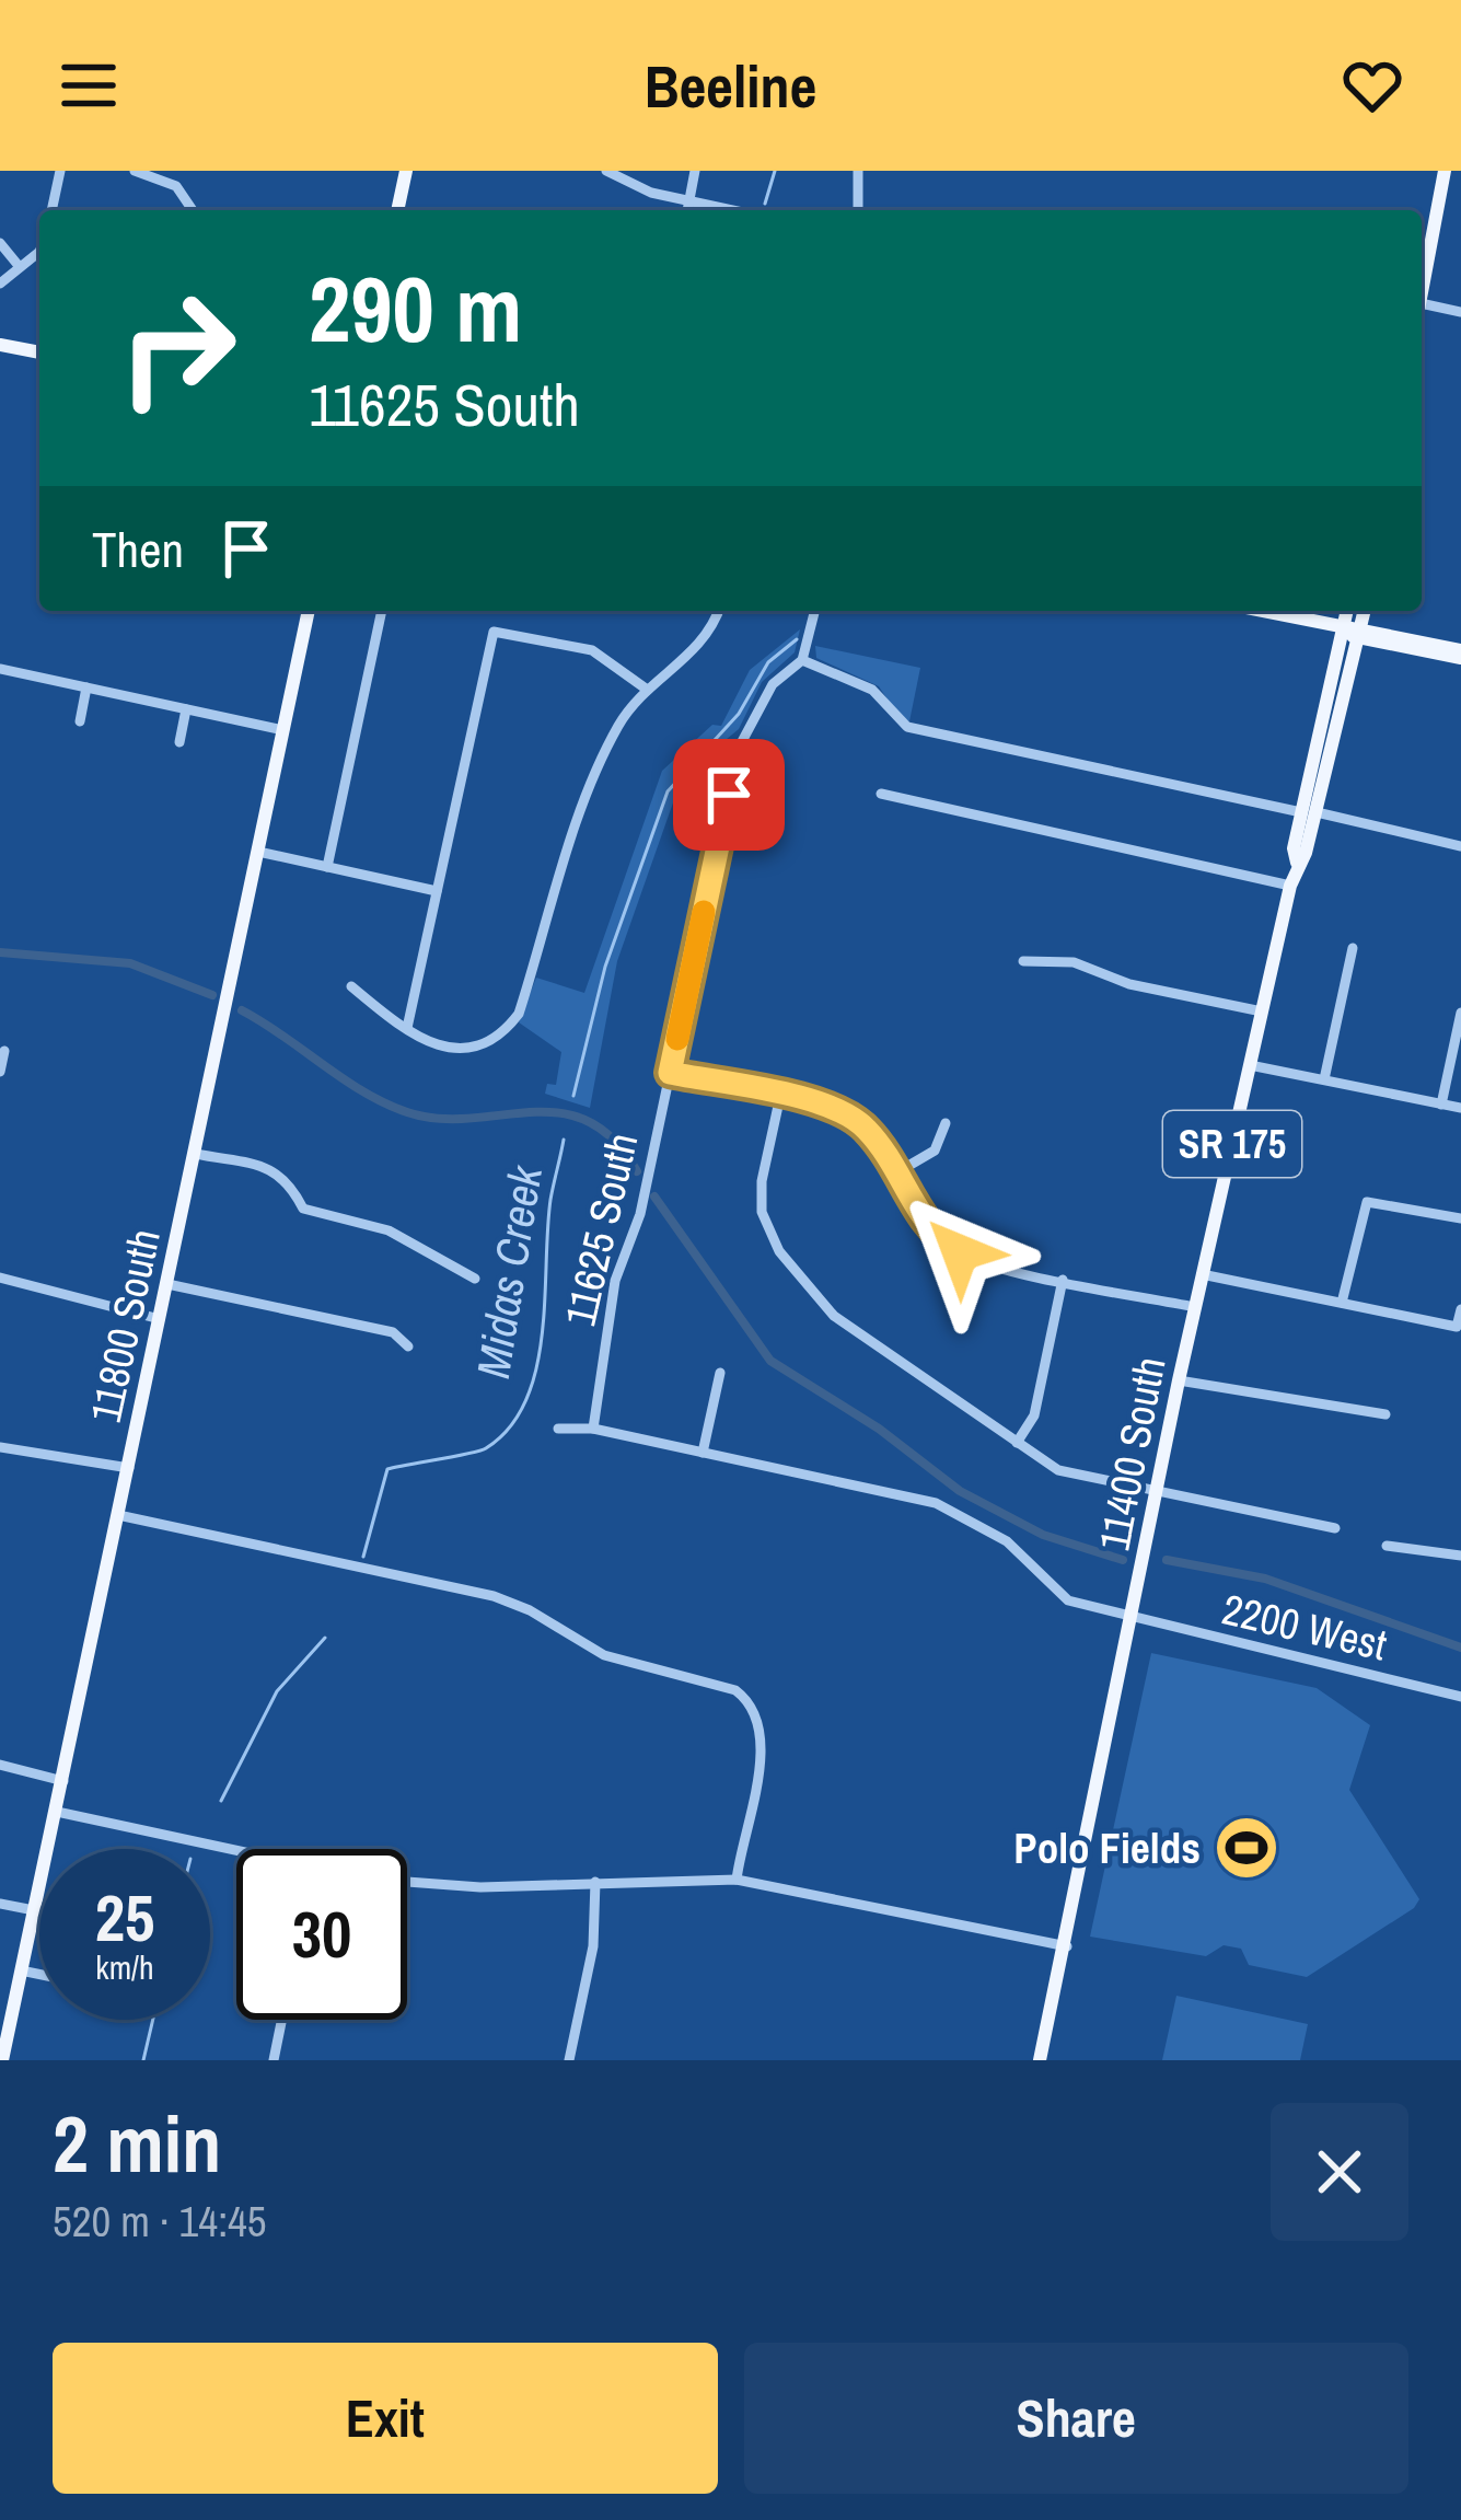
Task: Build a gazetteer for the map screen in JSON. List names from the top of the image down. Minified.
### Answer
{"streets":{"main road":["SR 175","11800 South","11400 South"],"street":["11625 South","2200 West"]},"crossings":[["11625 South","2200 West"],["11400 South","2200 West"]],"water":["Midas Creek"],"places":{"sports":["Polo Fields"]},"page":{"header":"Beeline","turn":["290 m","11625 South"],"then":"Then","speed":"25 km/h","limit":"30","heading":["2 min","520 m · 14:45"],"buttons":["Exit","Share"]}}
